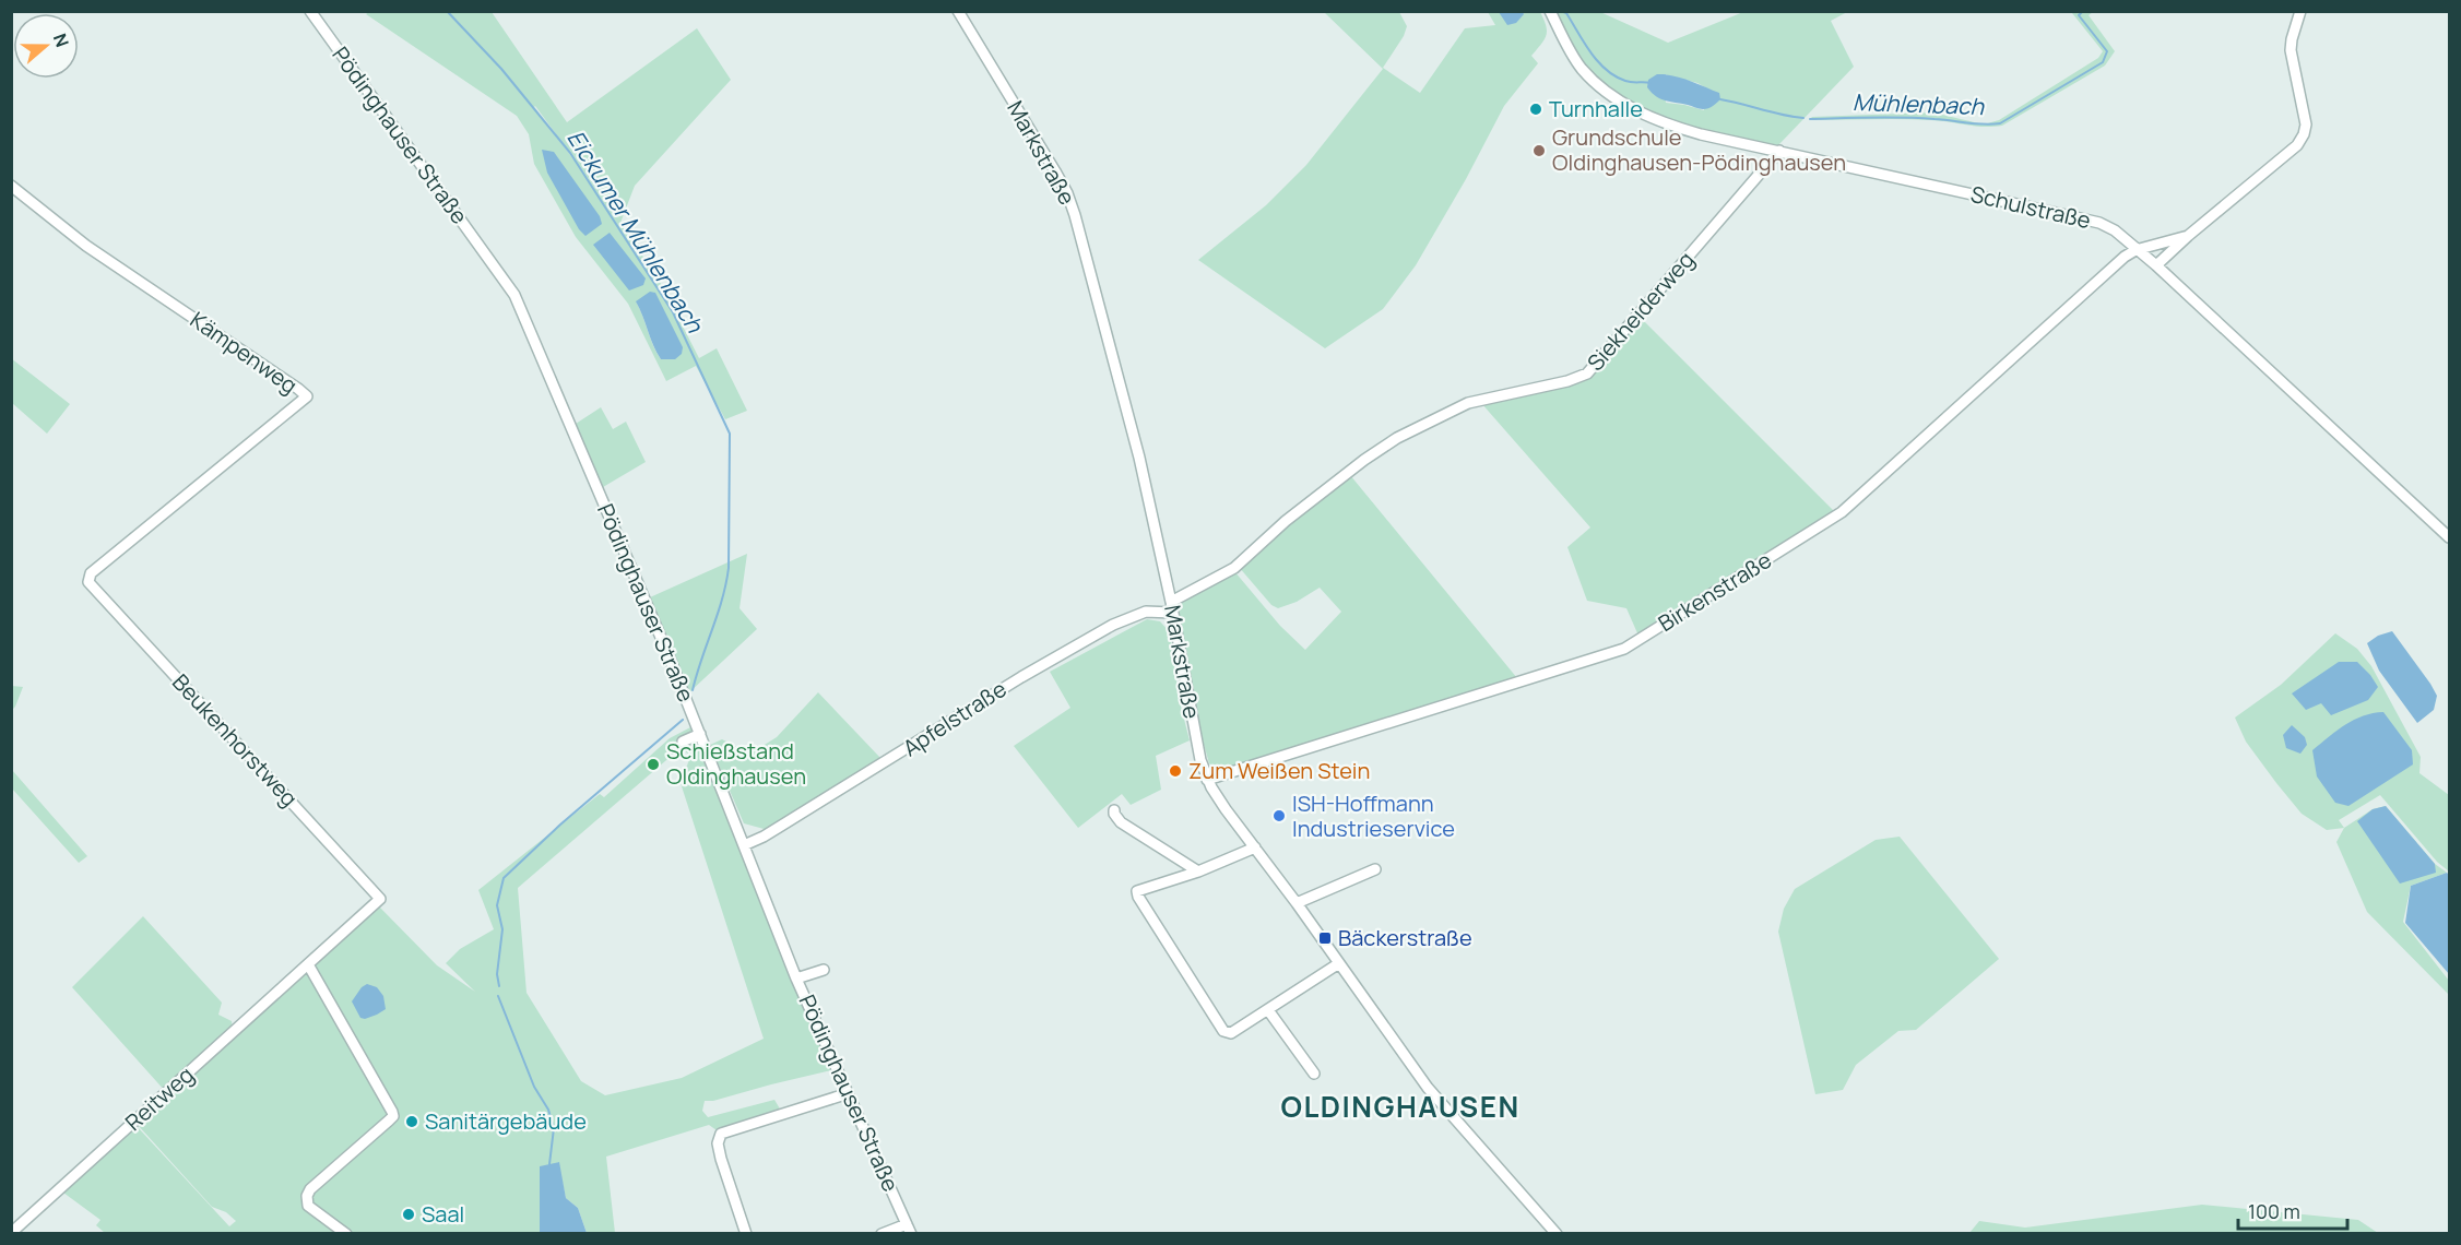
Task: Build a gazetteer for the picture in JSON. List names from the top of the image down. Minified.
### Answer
{"streets":{"street":["Pödinghauser Straße","Markstraße","Schulstraße","Siekheiderweg","Kämpenweg","Birkenstraße","Apfelstraße","Beukenhorstweg","Reitweg"]},"crossings":[["Pödinghauser Straße","Apfelstraße"],["Markstraße","Siekheiderweg"],["Markstraße","Birkenstraße"],["Markstraße","Apfelstraße"],["Schulstraße","Siekheiderweg"],["Schulstraße","Birkenstraße"],["Siekheiderweg","Apfelstraße"],["Kämpenweg","Beukenhorstweg"],["Beukenhorstweg","Reitweg"]],"districts":["OLDINGHAUSEN"],"water":["Mühlenbach","Eickumer Mühlenbach"],"places":{"other":["Turnhalle","Grundschule Oldinghausen-Pödinghausen","Schießstand Oldinghausen","Zum Weißen Stein","ISH-Hoffmann Industrieservice","Sanitärgebäude","Saal"],"transit":["Bäckerstraße"]},"scale_bar":"100 m","north":"right"}
